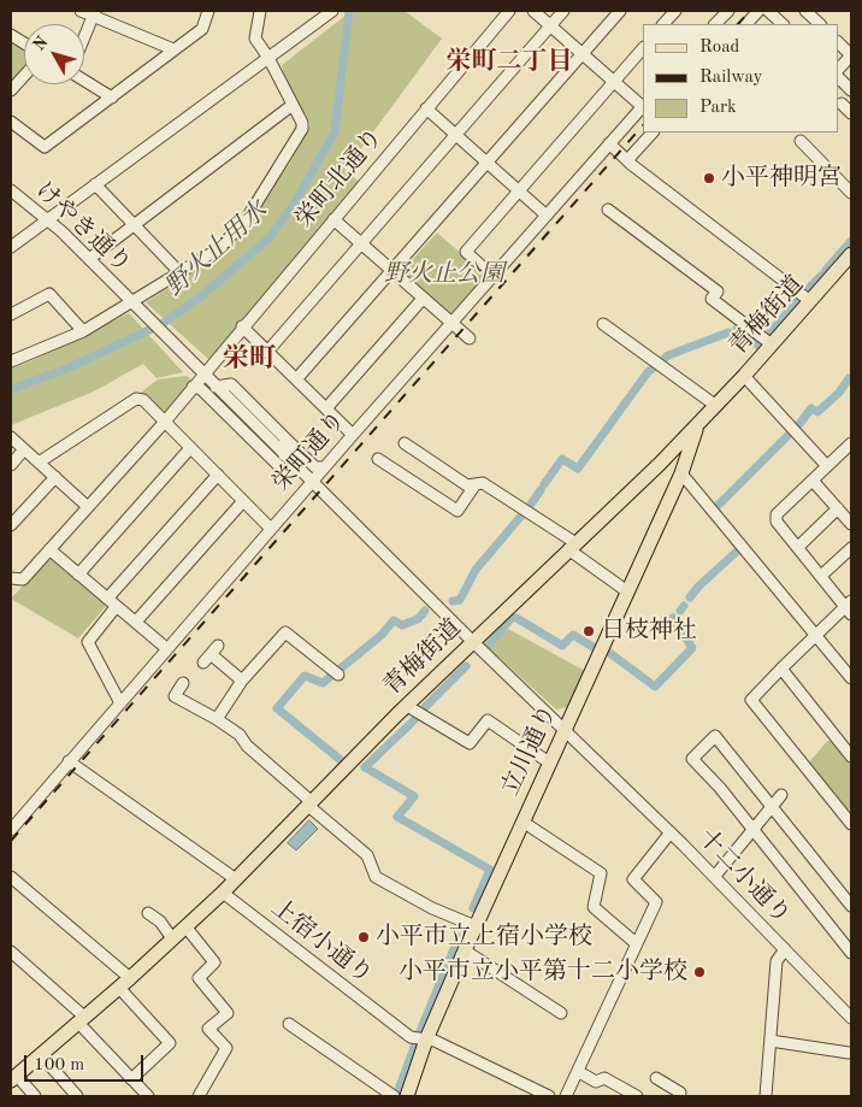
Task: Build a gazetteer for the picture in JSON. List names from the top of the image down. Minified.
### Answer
{"streets":{"main road":["青梅街道","立川通り"],"street":["栄町北通り","けやき通り","栄町通り","十二小通り","上宿小通り"]},"crossings":[["栄町北通り","けやき通り"],["けやき通り","栄町通り"],["けやき通り","十二小通り"],["青梅街道","立川通り"],["青梅街道","十二小通り"],["青梅街道","上宿小通り"],["栄町通り","十二小通り"],["立川通り","十二小通り"],["立川通り","上宿小通り"]],"districts":["栄町二丁目","栄町"],"water":["野火止用水"],"parks":["野火止公園"],"places":["小平神明宮","日枝神社","小平市立上宿小学校","小平市立小平第十二小学校"],"legend":["Road","Railway","Park"],"scale_bar":"100 m","north":"top left"}
